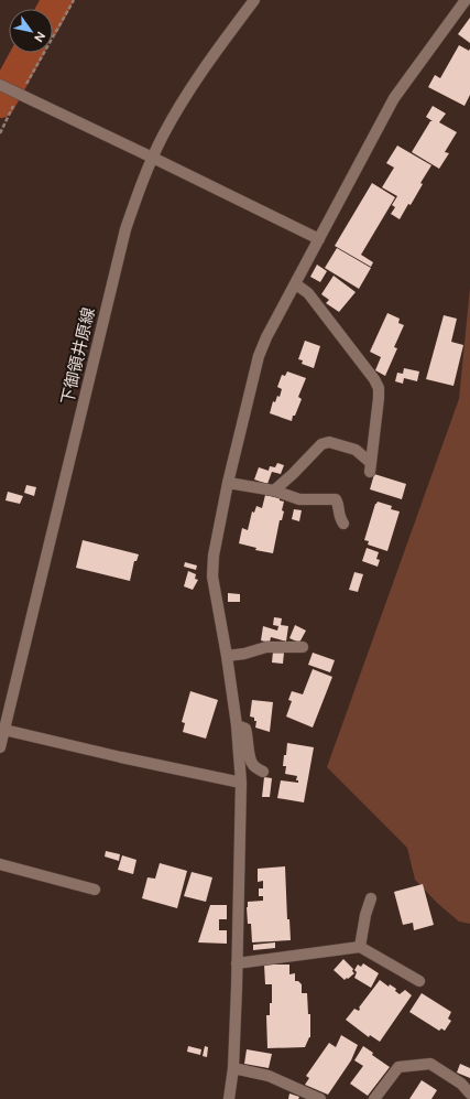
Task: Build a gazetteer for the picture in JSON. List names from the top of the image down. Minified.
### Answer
{"streets":{"street":["下御領井原線"]},"north":"bottom right"}
